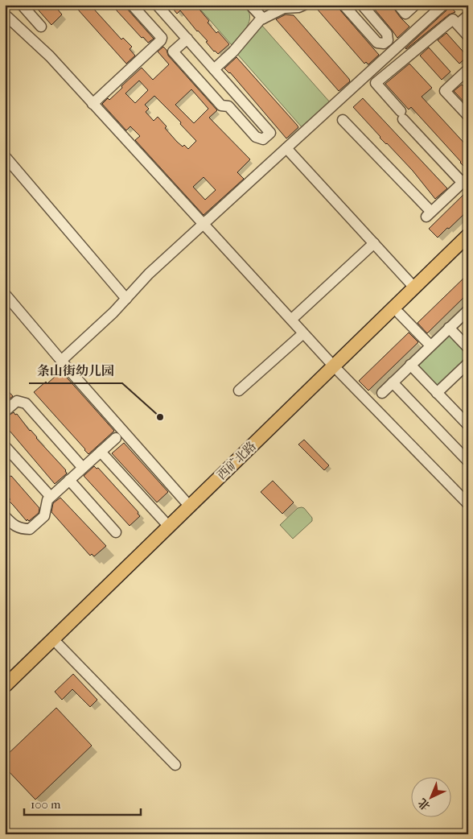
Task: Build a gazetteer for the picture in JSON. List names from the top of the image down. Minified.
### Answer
{"streets":{"main road":["西矿北路"]},"places":["条山街幼儿园"],"scale_bar":"100 m","north":"bottom left"}
